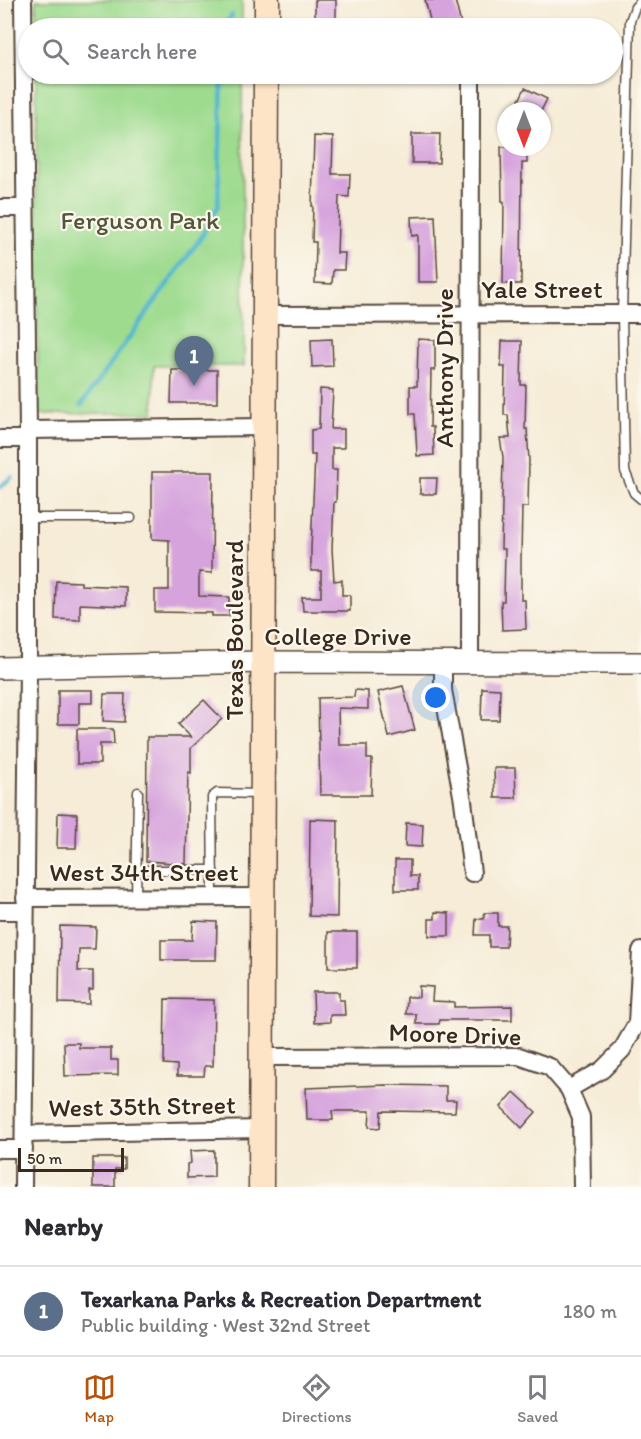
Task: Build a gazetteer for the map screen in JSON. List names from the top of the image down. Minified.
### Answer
{"streets":{"main road":["Texas Boulevard"],"street":["Yale Street","Anthony Drive","College Drive","West 34th Street","Moore Drive","West 35th Street"]},"crossings":[["Yale Street","Anthony Drive"],["Yale Street","Texas Boulevard"],["Anthony Drive","College Drive"],["Texas Boulevard","College Drive"],["Texas Boulevard","West 34th Street"],["Texas Boulevard","Moore Drive"],["Texas Boulevard","West 35th Street"]],"parks":["Ferguson Park"],"scale_bar":"50 m","north":"bottom","page":{"search":"Search here","pins":"1","scale":"50 m","heading":"Nearby","list":[{"mark":"1","name":"Texarkana Parks & Recreation Department","note":"Public building · West 32nd Street","value":"180 m"}],"nav":["Map","Directions","Saved"]}}
